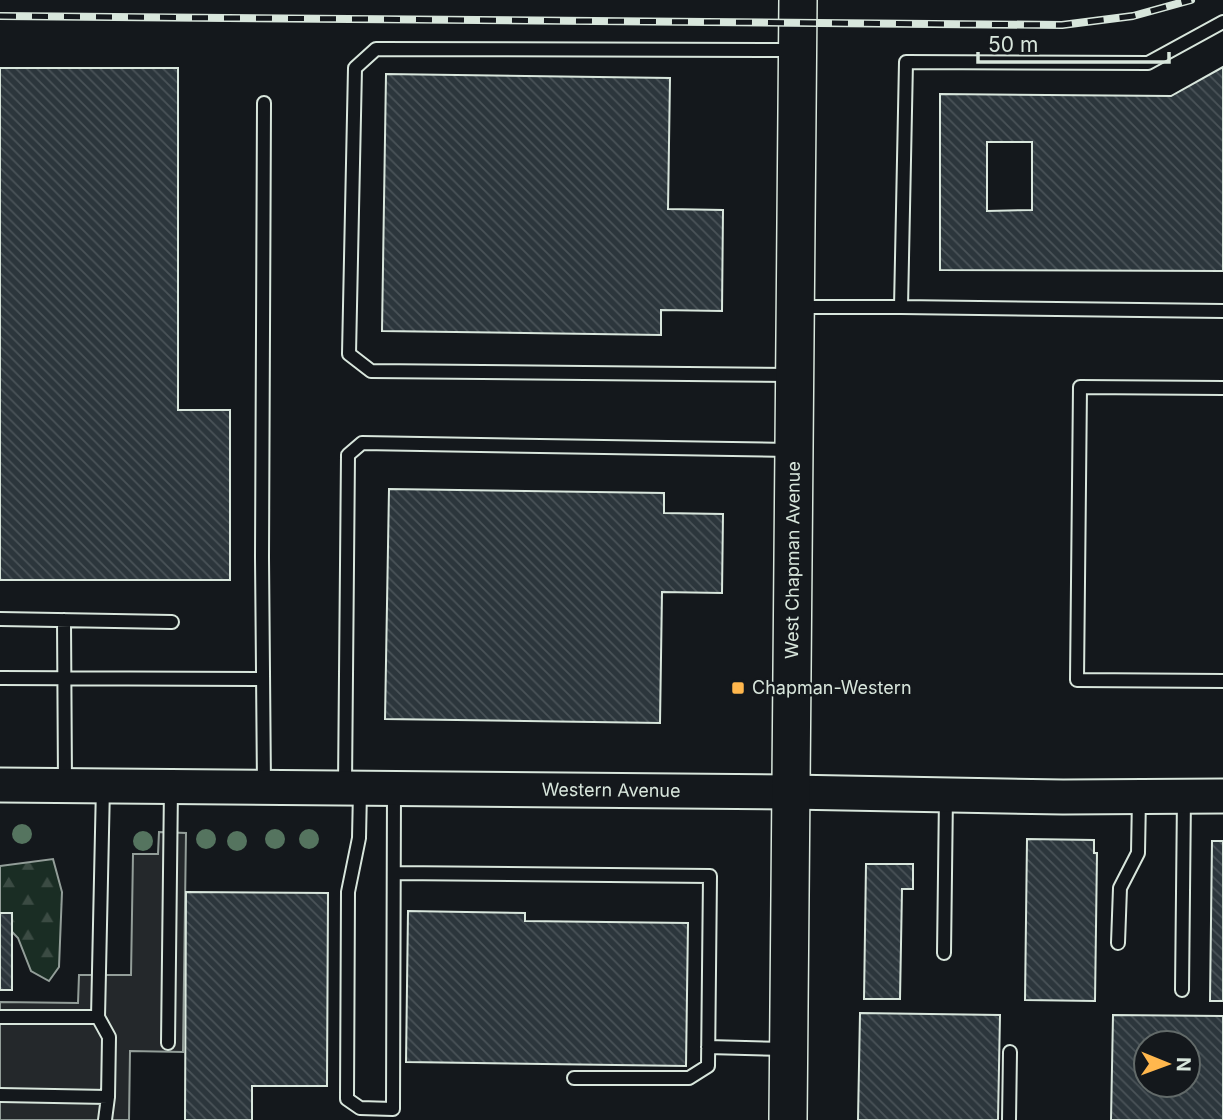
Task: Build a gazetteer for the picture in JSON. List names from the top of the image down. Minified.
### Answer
{"streets":{"main road":["West Chapman Avenue"],"street":["Western Avenue"]},"crossings":[["West Chapman Avenue","Western Avenue"]],"places":{"transit":["Chapman-Western"]},"scale_bar":"50 m","north":"right"}
